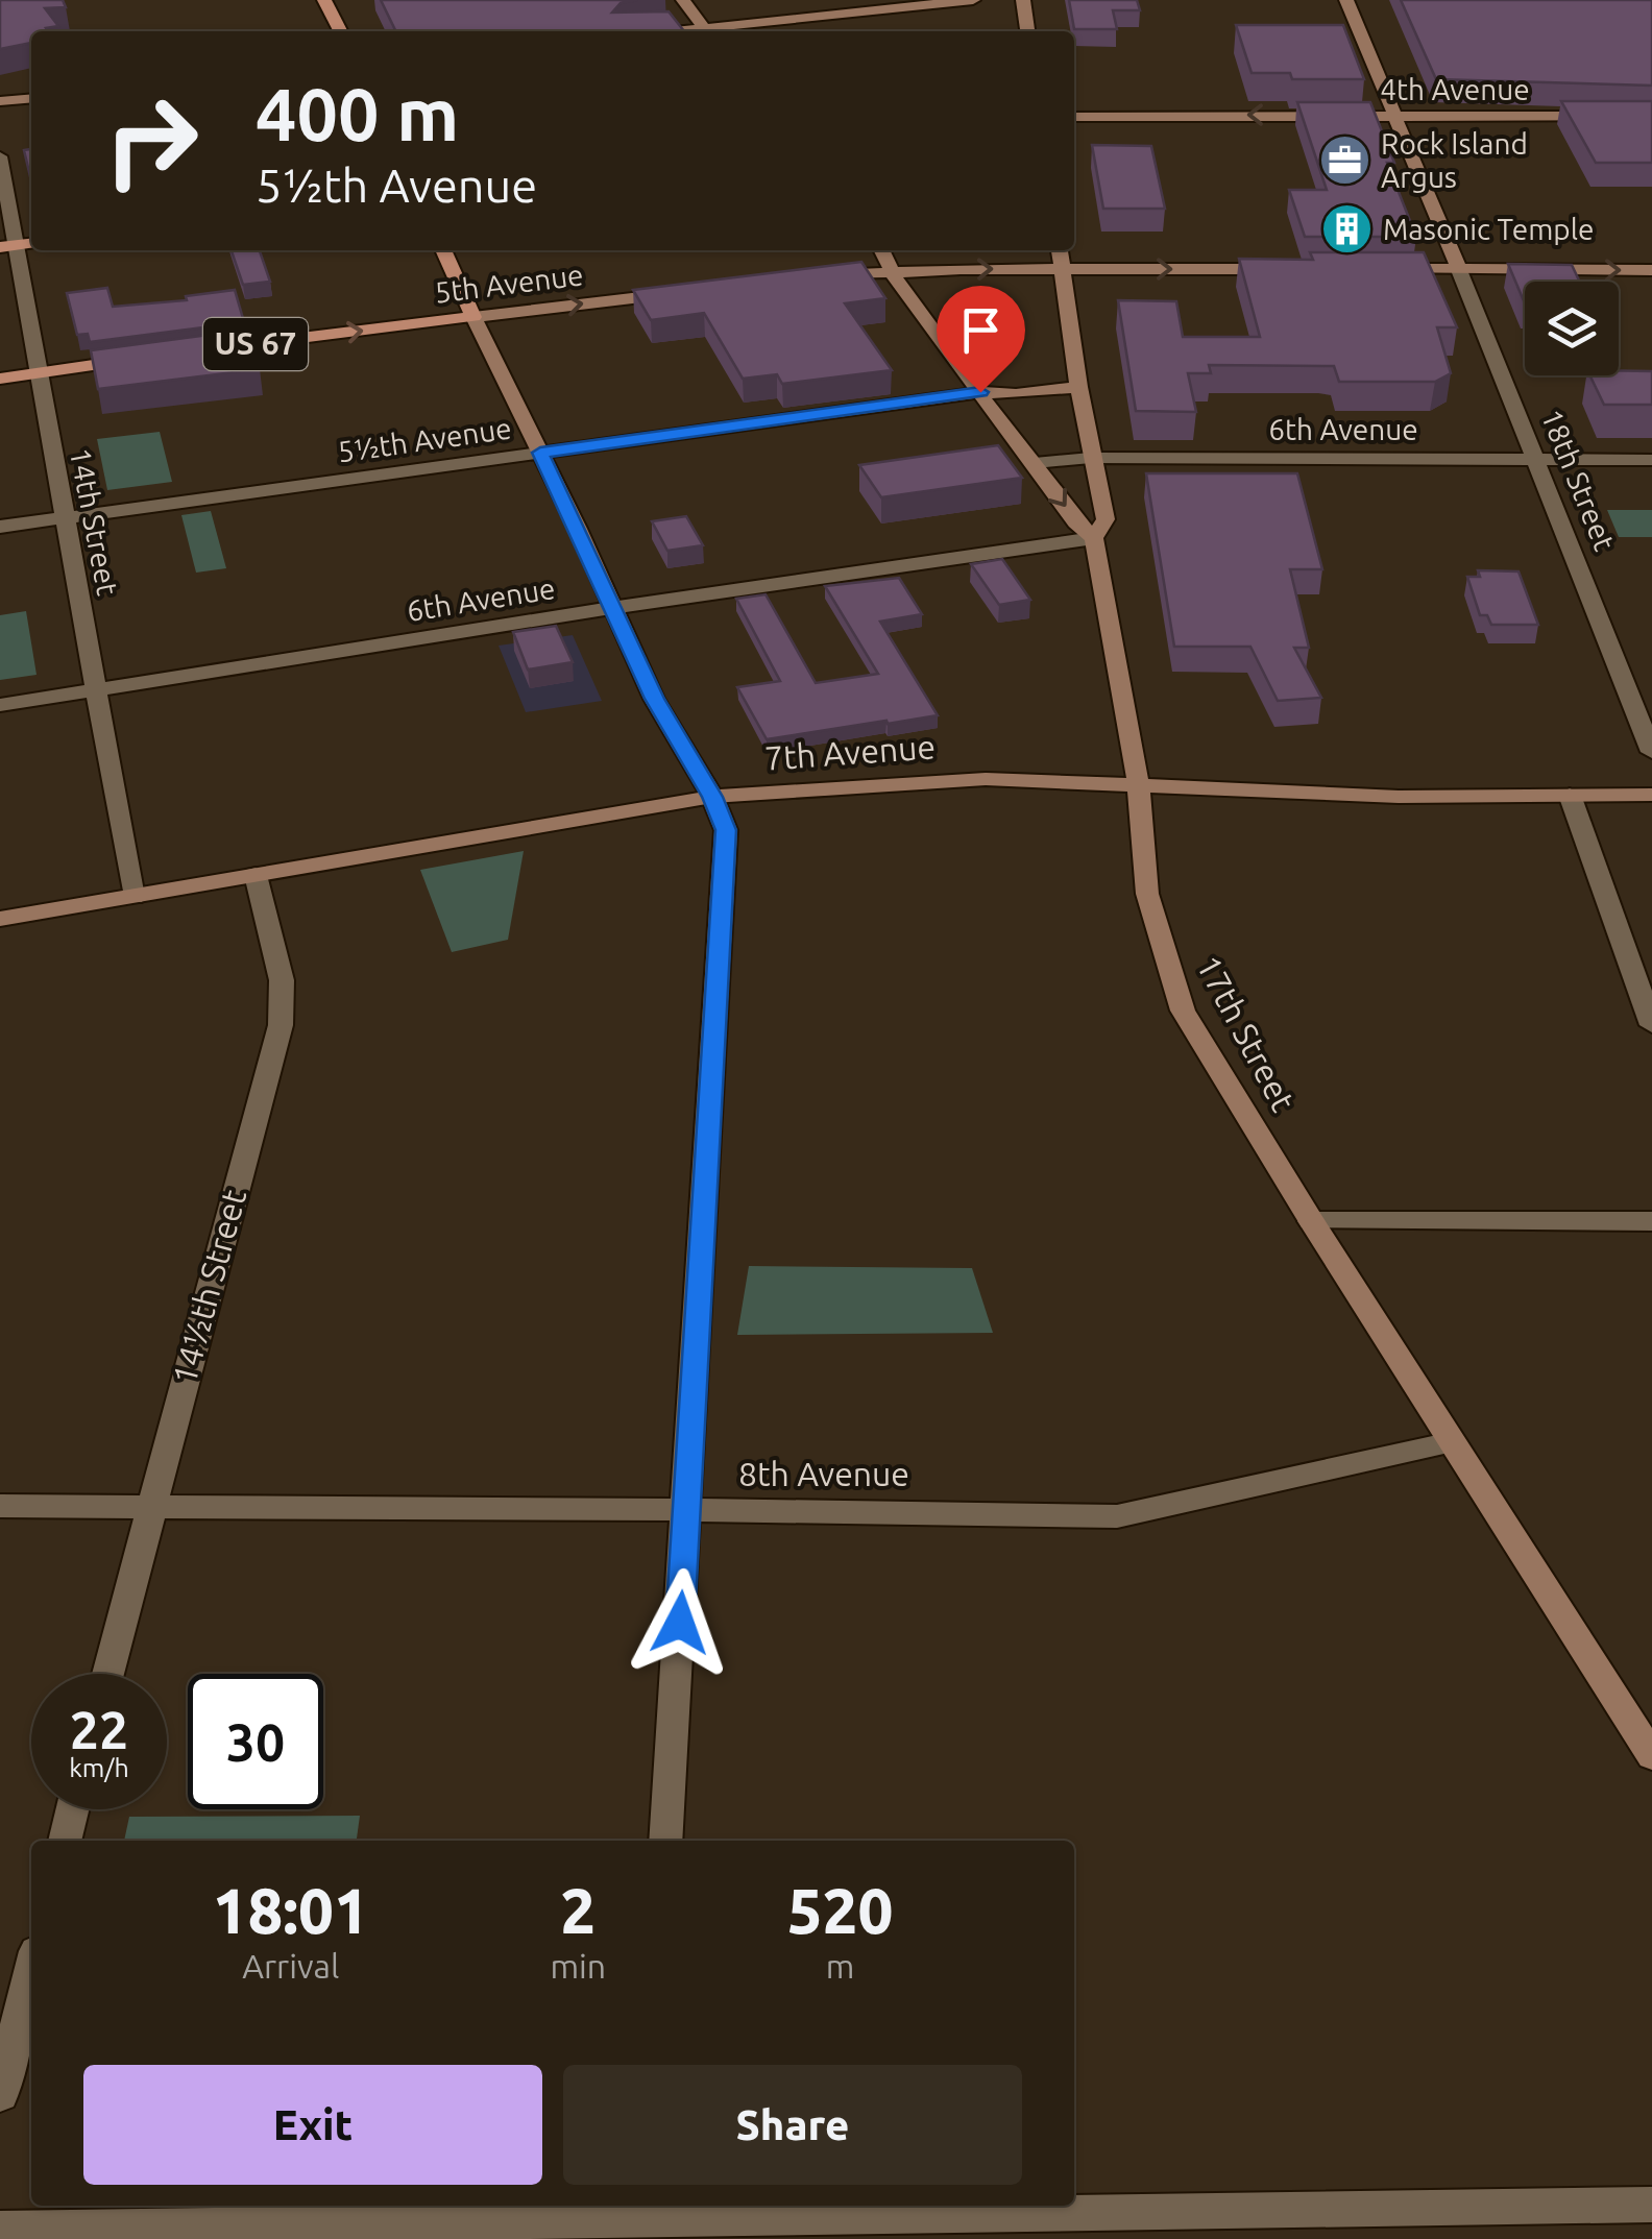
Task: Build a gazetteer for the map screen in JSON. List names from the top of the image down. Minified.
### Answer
{"streets":{"main road":["5th Avenue","US 67"],"street":["4th Avenue","6th Avenue","5½th Avenue","18th Street","14th Street","7th Avenue","17th Street","14½th Street","8th Avenue"]},"crossings":[["4th Avenue","18th Street"],["US 67","14th Street"],["6th Avenue","18th Street"],["6th Avenue","14th Street"],["6th Avenue","17th Street"],["5½th Avenue","14th Street"],["14th Street","7th Avenue"],["7th Avenue","17th Street"],["7th Avenue","14½th Street"],["17th Street","8th Avenue"],["14½th Street","8th Avenue"]],"one_way":["5th Avenue"],"places":{"office":["Rock Island Argus"],"building":["Masonic Temple"]},"page":{"turn":["400 m","5½th Avenue"],"speed":"22 km/h","limit":"30","eta":["18:01","Arrival","2","min","520","m"],"buttons":["Exit","Share"]}}
